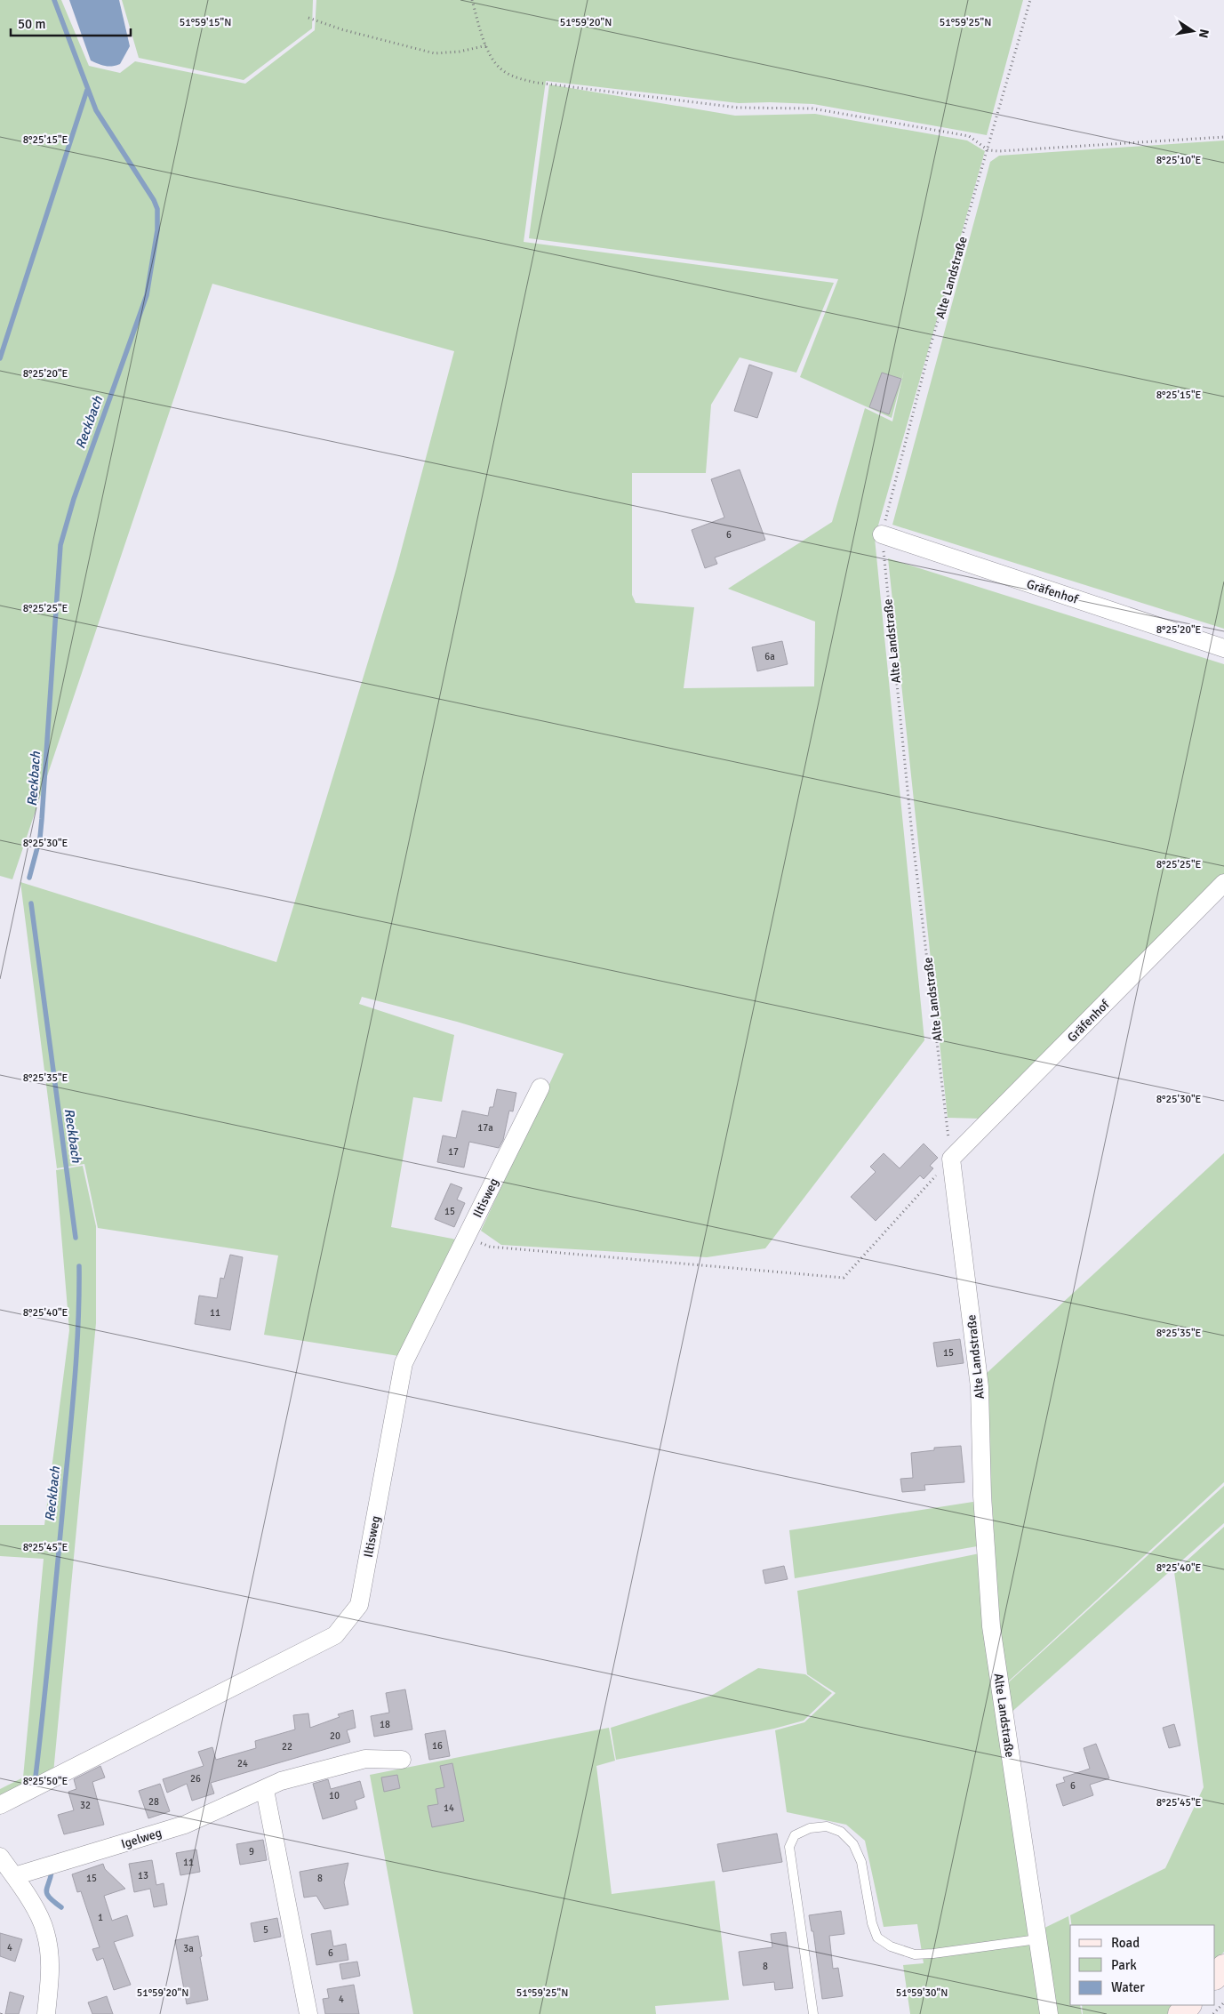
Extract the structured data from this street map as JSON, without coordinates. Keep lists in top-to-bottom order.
{
  "streets": {
    "street": [
      "Alte Landstraße",
      "Gräfenhof",
      "Iltisweg",
      "Igelweg"
    ]
  },
  "crossings": [
    ["Alte Landstraße", "Gräfenhof"]
  ],
  "water": ["Reckbach"],
  "house_numbers": [
    "6",
    "6a",
    "17a",
    "17",
    "15",
    "11",
    "15",
    "18",
    "20",
    "16",
    "22",
    "24",
    "26",
    "6",
    "10",
    "28",
    "32",
    "14",
    "9",
    "11",
    "13",
    "15",
    "8",
    "1",
    "5",
    "4",
    "3a",
    "6",
    "8",
    "4"
  ],
  "legend": ["Road", "Park", "Water"],
  "scale_bar": "50 m",
  "north": "right",
  "coordinates": [
    "51°59'15\"N",
    "51°59'20\"N",
    "51°59'25\"N",
    "8°25'15\"E",
    "8°25'10\"E",
    "8°25'20\"E",
    "8°25'25\"E",
    "8°25'30\"E",
    "8°25'35\"E",
    "8°25'40\"E",
    "8°25'45\"E",
    "8°25'50\"E",
    "51°59'30\"N"
  ]
}
